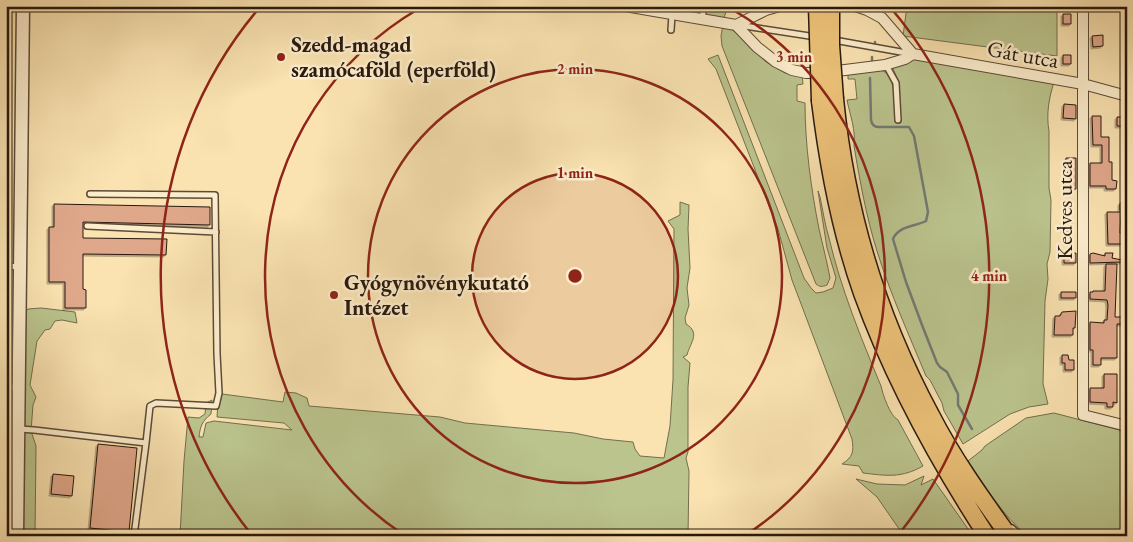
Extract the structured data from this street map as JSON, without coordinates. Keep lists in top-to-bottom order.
{
  "streets": {
    "street": ["Gát utca", "Kedves utca"]
  },
  "crossings": [
    ["Gát utca", "Kedves utca"]
  ],
  "places": ["Szedd-magad szamócaföld (eperföld)", "Gyógynövénykutató Intézet"],
  "rings": [
    "3 min",
    "2 min",
    "1 min",
    "4 min"
  ]
}
